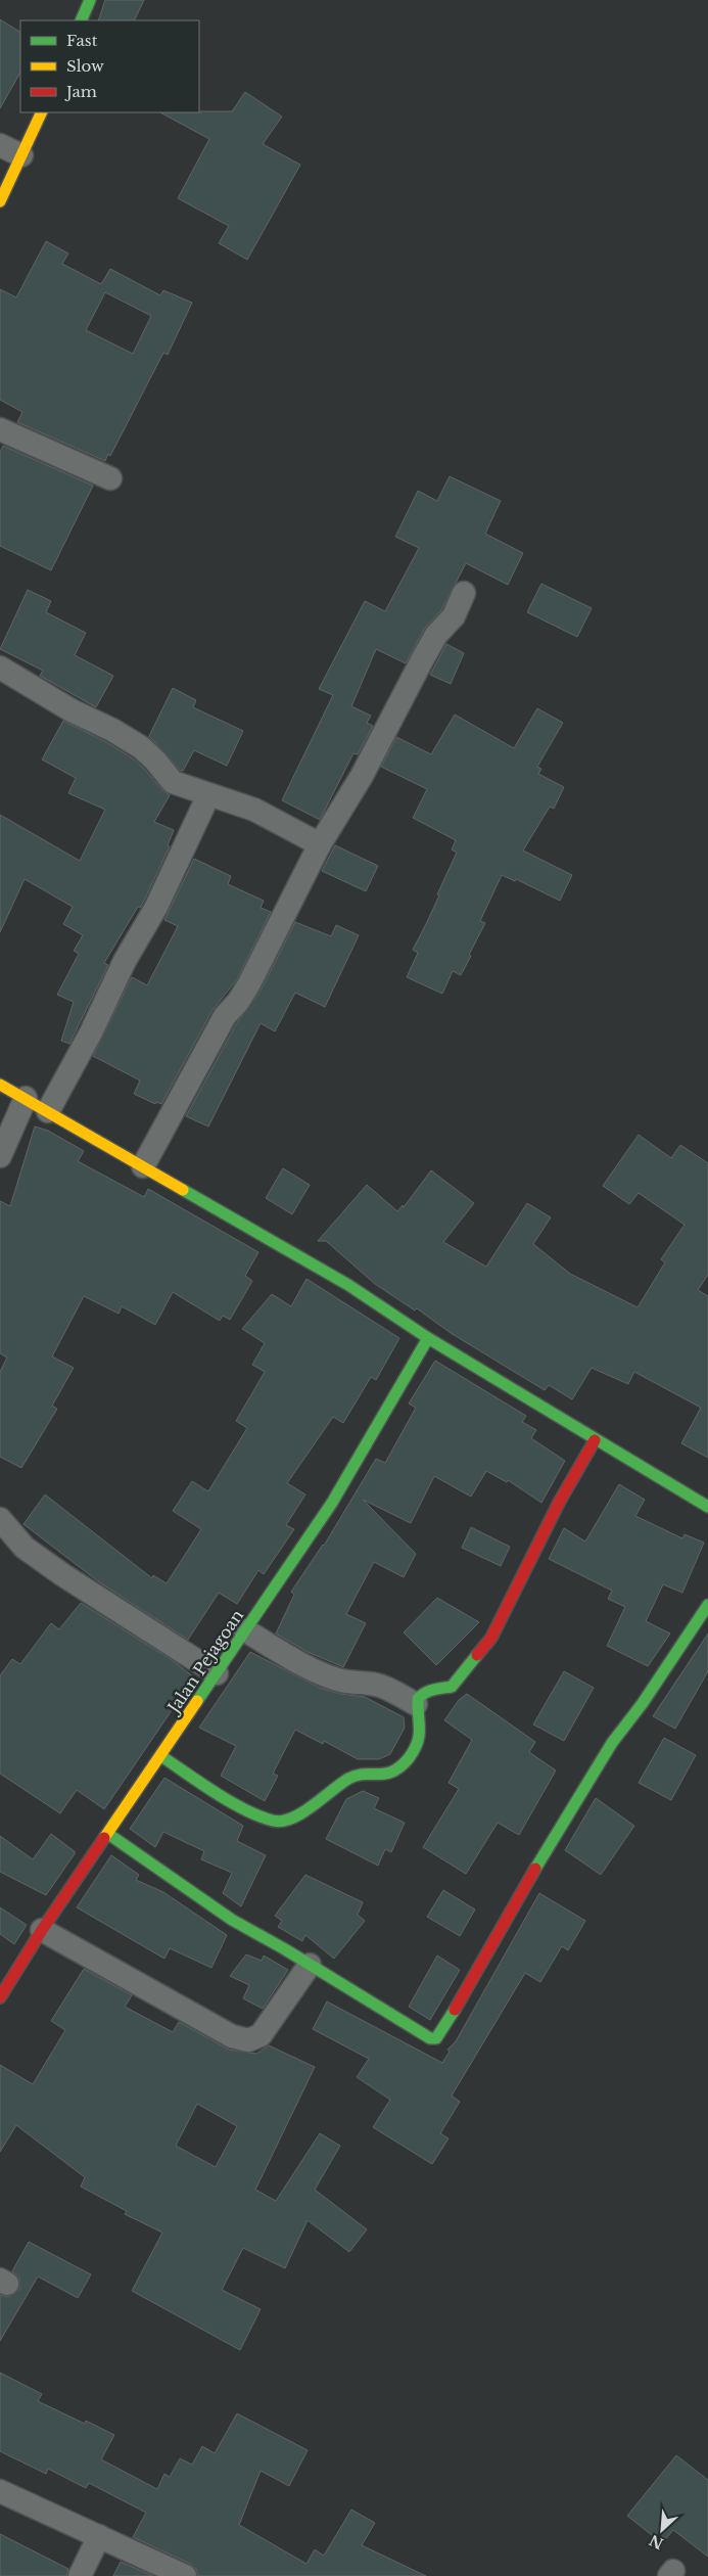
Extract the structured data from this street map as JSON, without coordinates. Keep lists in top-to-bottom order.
{
  "streets": {
    "street": ["Jalan Pejagoan"]
  },
  "legend": ["Fast", "Slow", "Jam"],
  "north": "bottom left"
}
